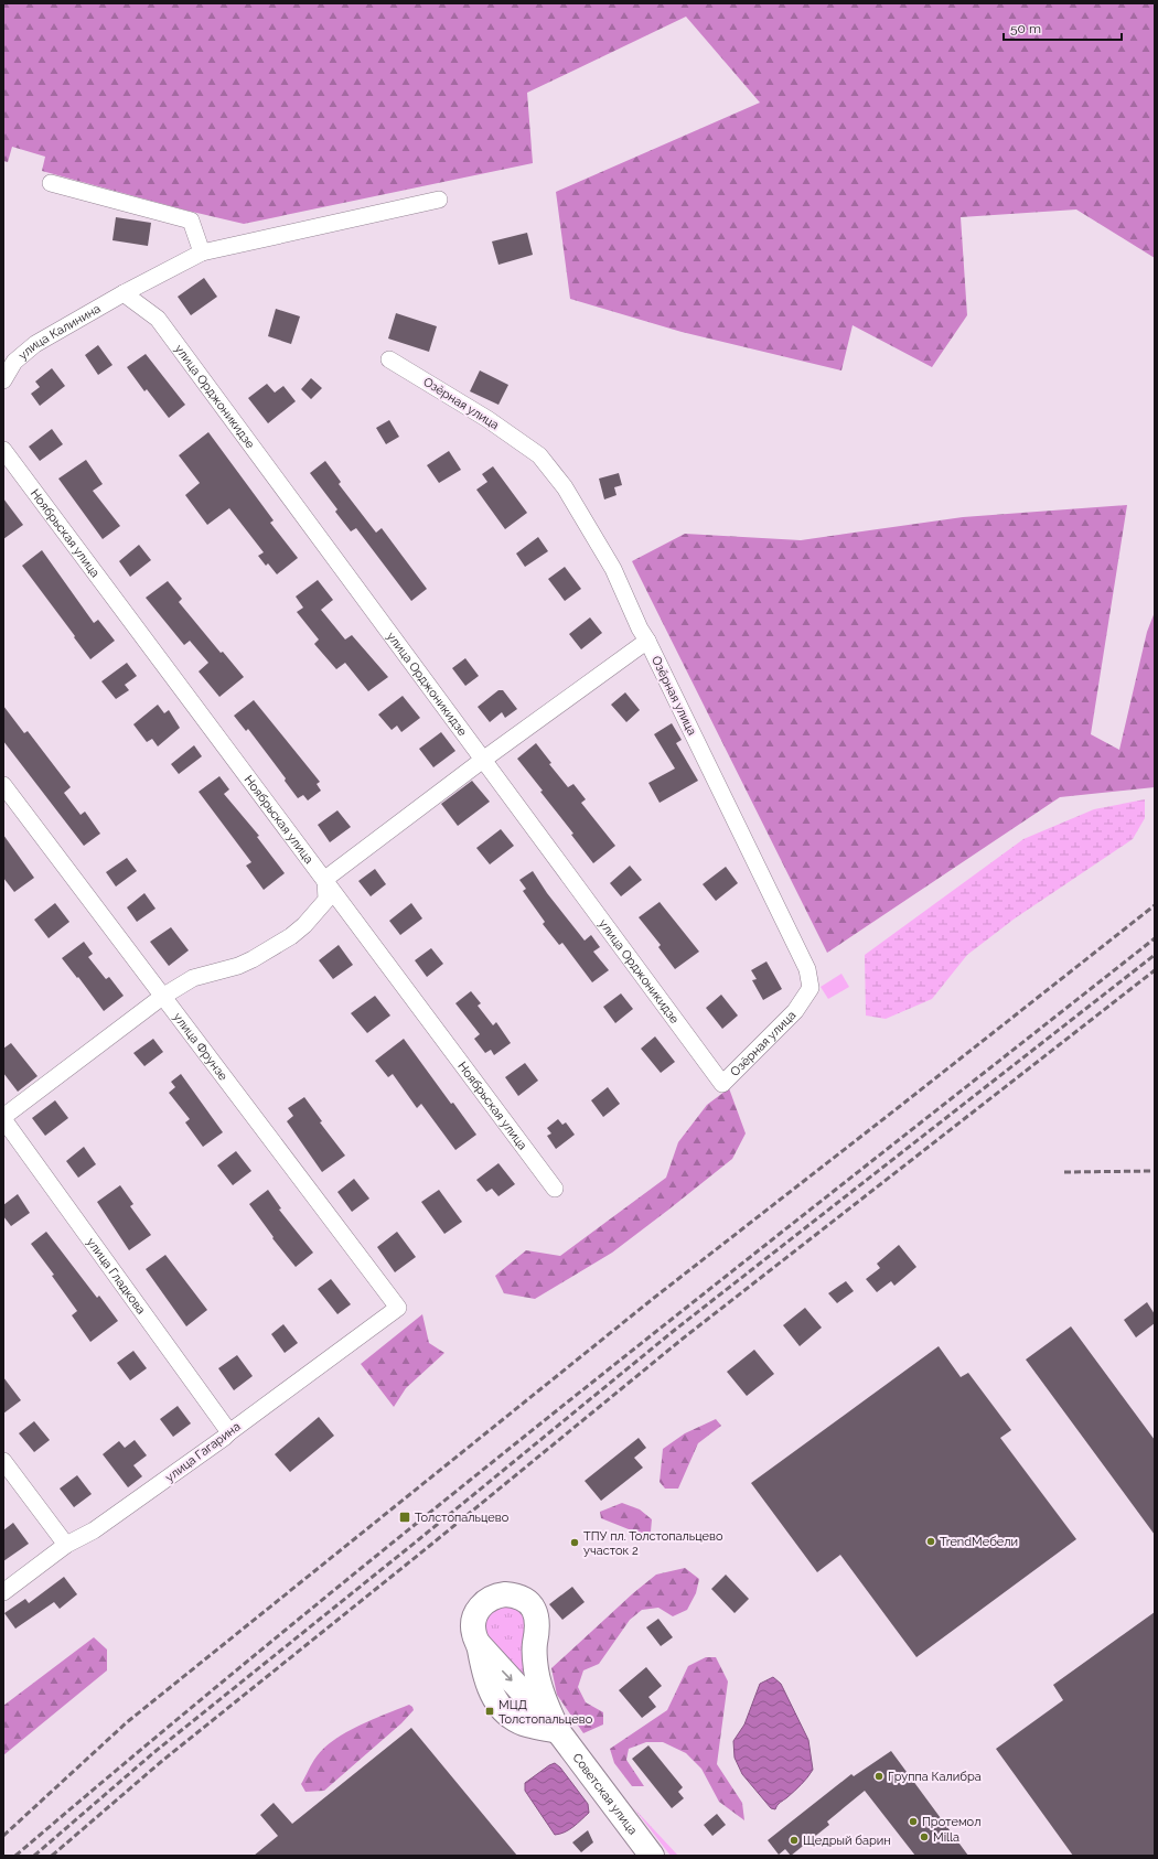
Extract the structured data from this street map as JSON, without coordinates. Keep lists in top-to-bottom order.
{
  "streets": {
    "street": [
      "улица Калинина",
      "улица Орджоникидзе",
      "Озёрная улица",
      "Ноябрьская улица",
      "улица Фрунзе",
      "улица Гладкова",
      "улица Гагарина",
      "Советская улица"
    ]
  },
  "crossings": [
    ["улица Калинина", "улица Орджоникидзе"],
    ["улица Орджоникидзе", "Озёрная улица"],
    ["улица Фрунзе", "улица Гагарина"],
    ["улица Гладкова", "улица Гагарина"]
  ],
  "places": {
    "transit": ["Толстопальцево", "МЦД Толстопальцево"],
    "other": [
      "TrendМебели",
      "ТПУ пл. Толстопальцево участок 2",
      "Группа Калибра",
      "Протемол",
      "Milla",
      "Щедрый барин"
    ]
  },
  "scale_bar": "50 m"
}
